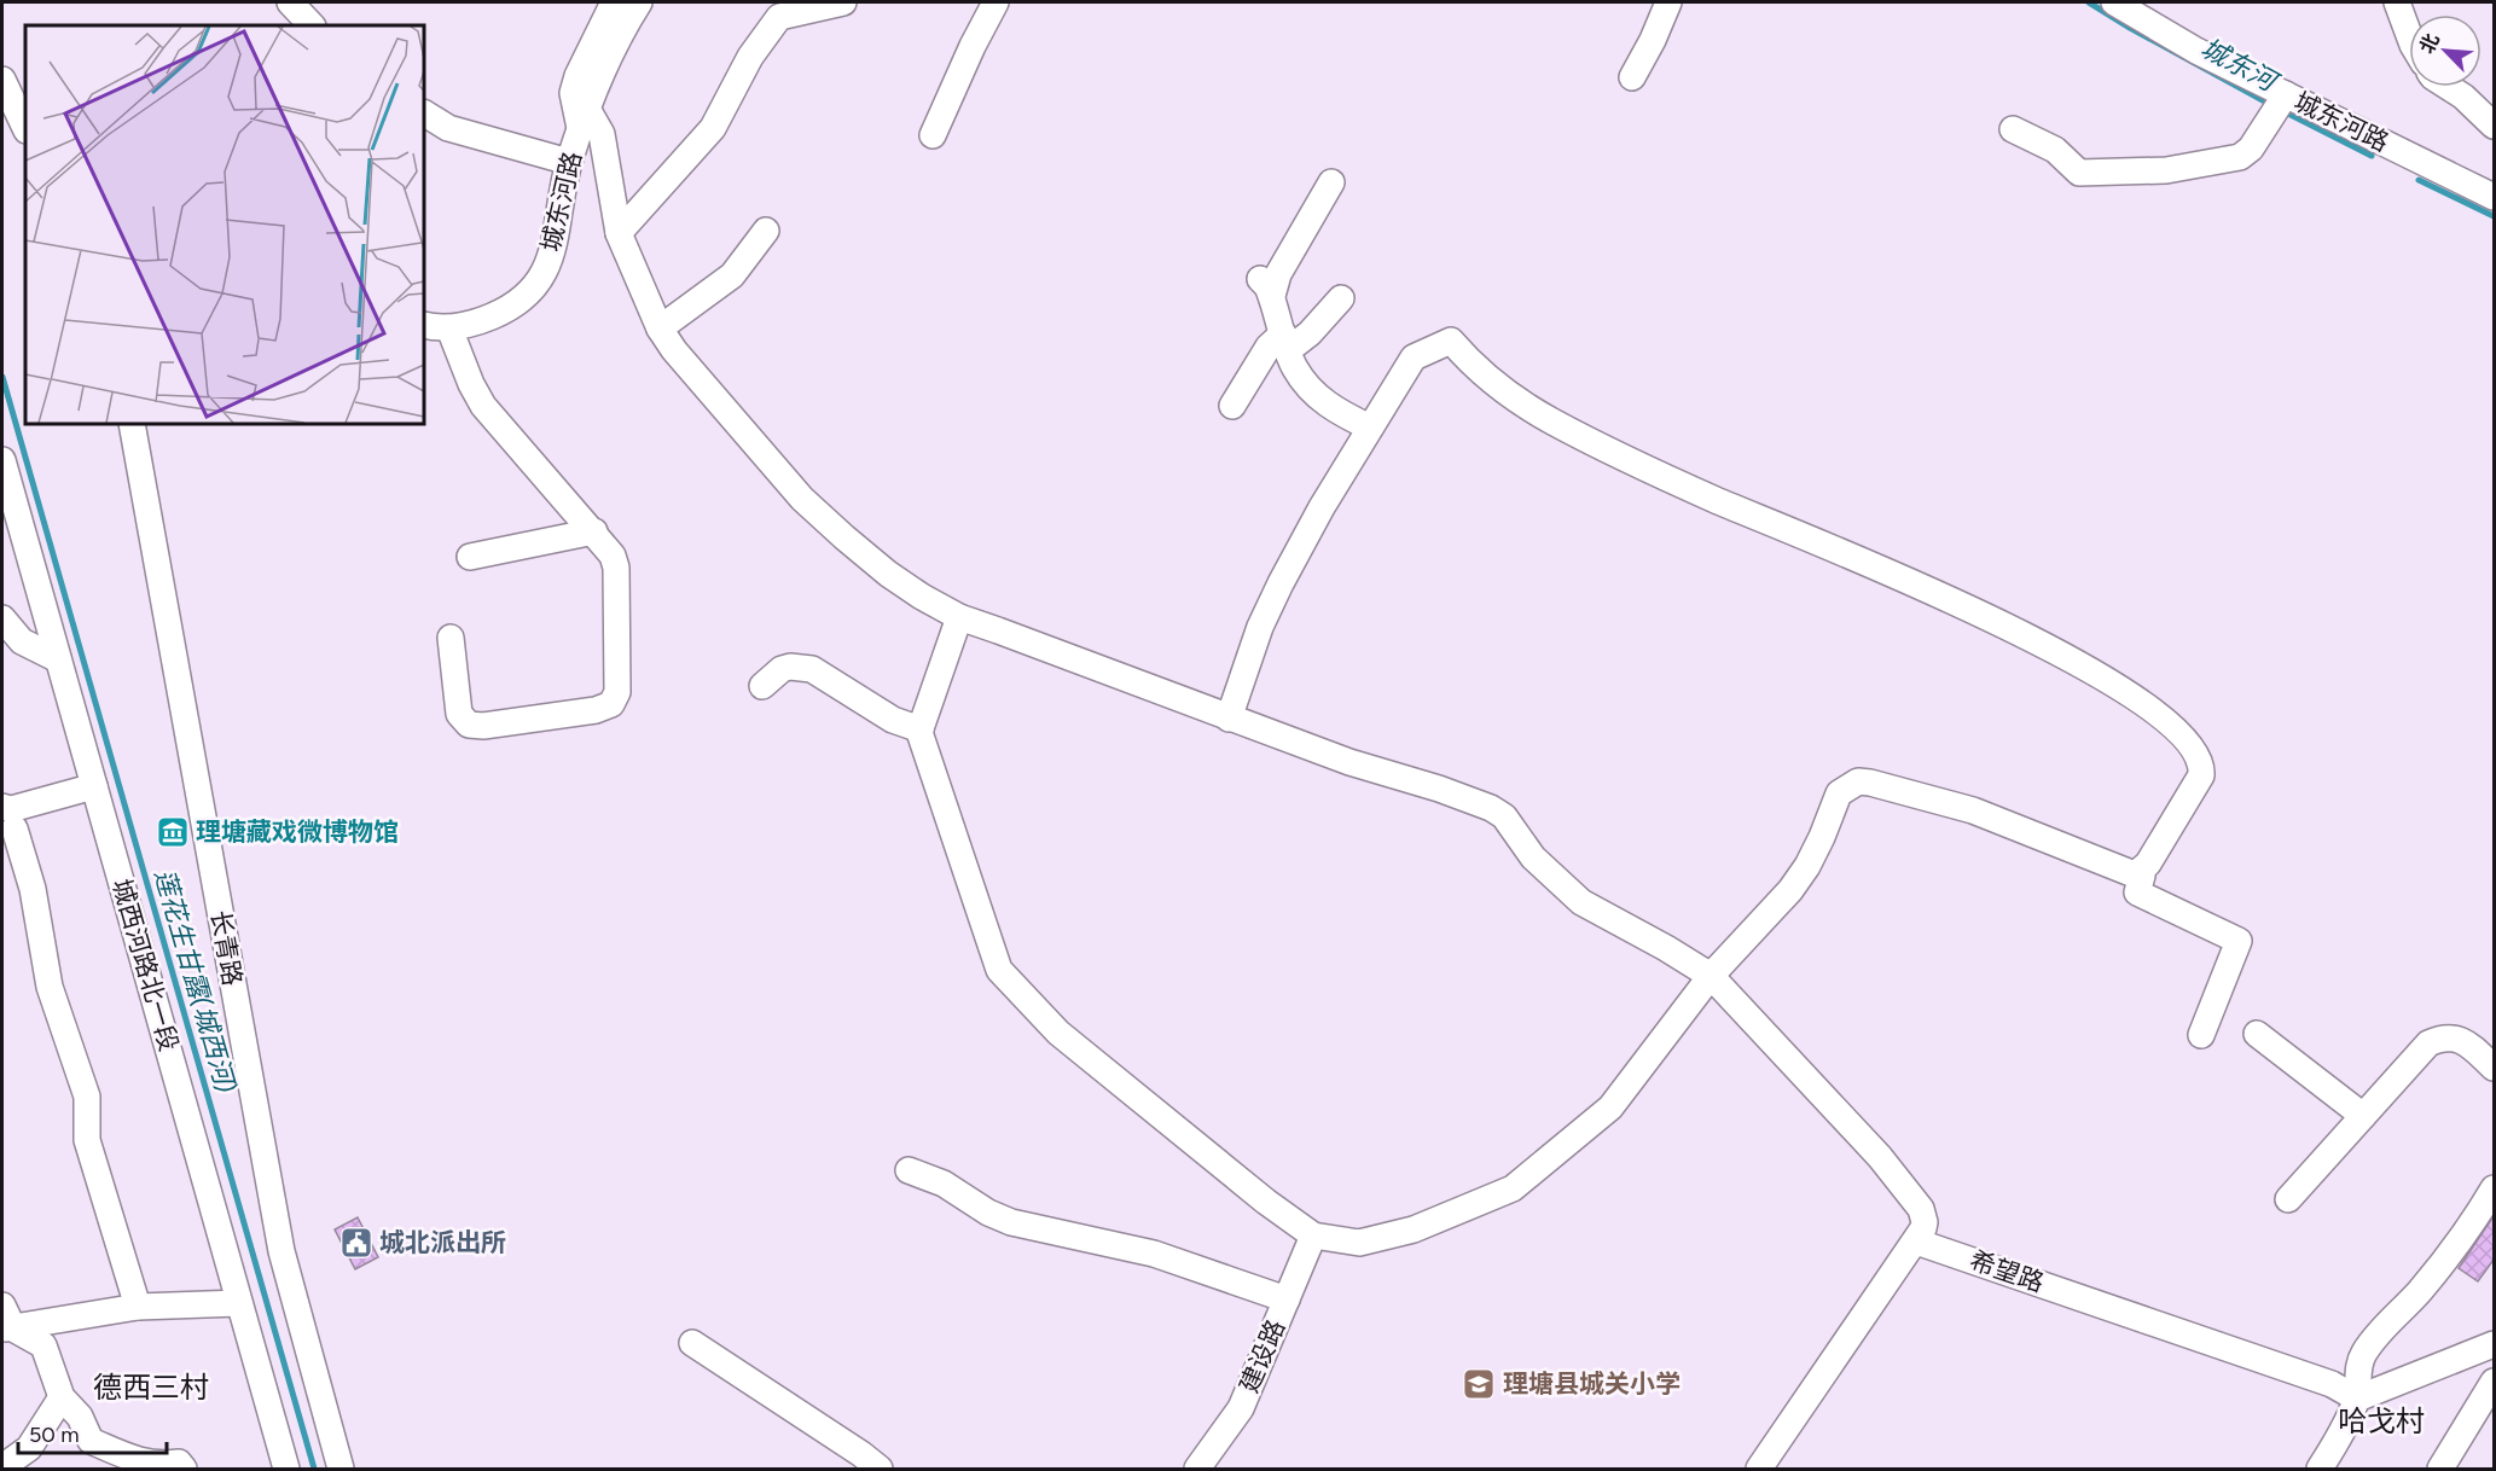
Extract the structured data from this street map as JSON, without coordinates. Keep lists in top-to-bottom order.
{
  "streets": {
    "street": [
      "城东河路",
      "长青路",
      "城西河路北一段",
      "希望路",
      "建设路"
    ]
  },
  "districts": ["德西三村", "哈戈村"],
  "water": ["城东河", "莲花生甘露(城西河)"],
  "places": {
    "museum": ["理塘藏戏微博物馆"],
    "public building": ["城北派出所"],
    "school or university": ["理塘县城关小学"]
  },
  "scale_bar": "50 m",
  "north": "top left"
}
